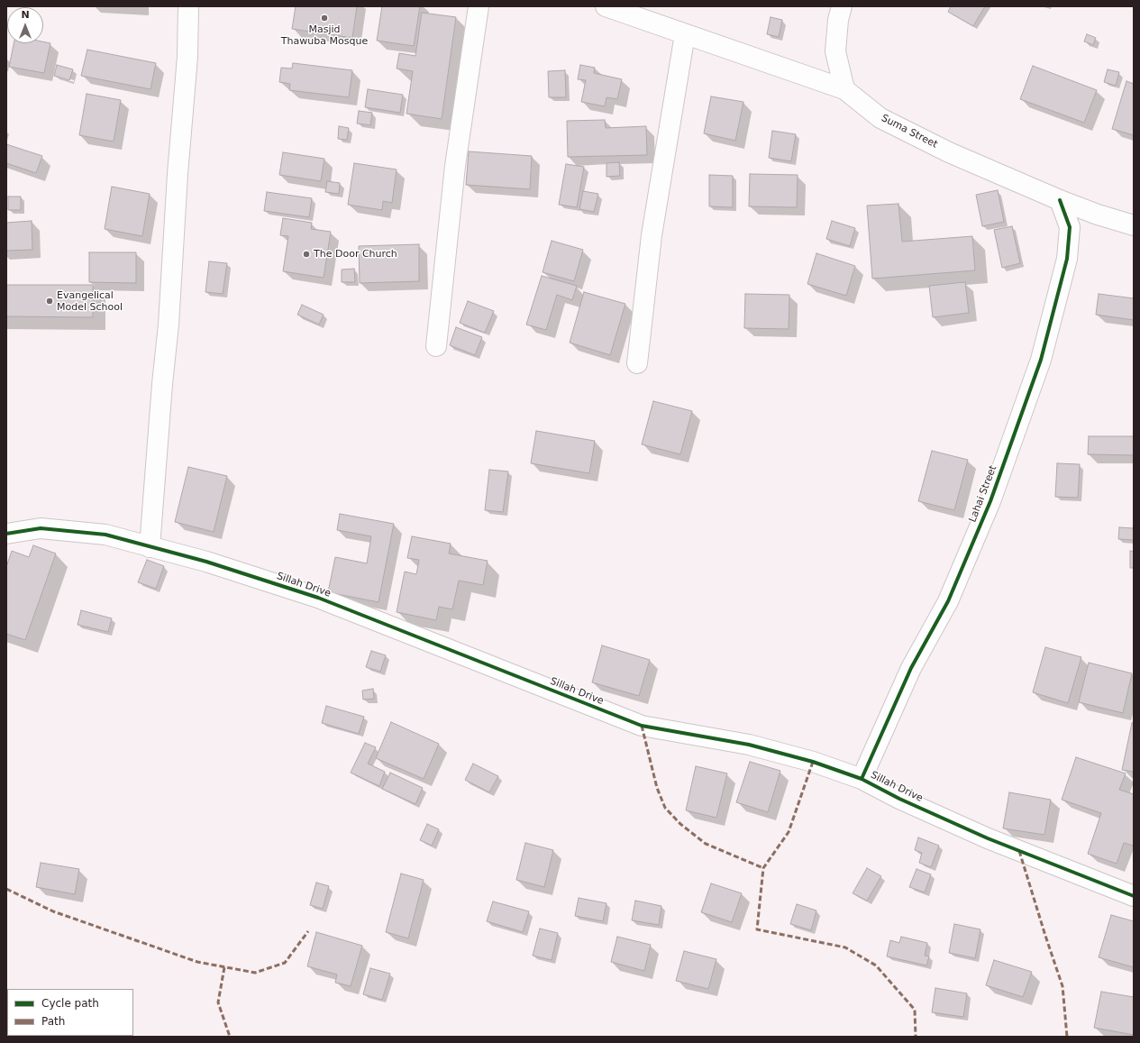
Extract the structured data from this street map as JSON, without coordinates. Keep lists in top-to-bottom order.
{
  "streets": {
    "street": ["Suma Street", "Lahai Street", "Sillah Drive"]
  },
  "crossings": [
    ["Suma Street", "Lahai Street"],
    ["Lahai Street", "Sillah Drive"]
  ],
  "places": ["Masjid Thawuba Mosque", "The Door Church", "Evangelical Model School"],
  "legend": ["Cycle path", "Path"],
  "north": "top"
}
